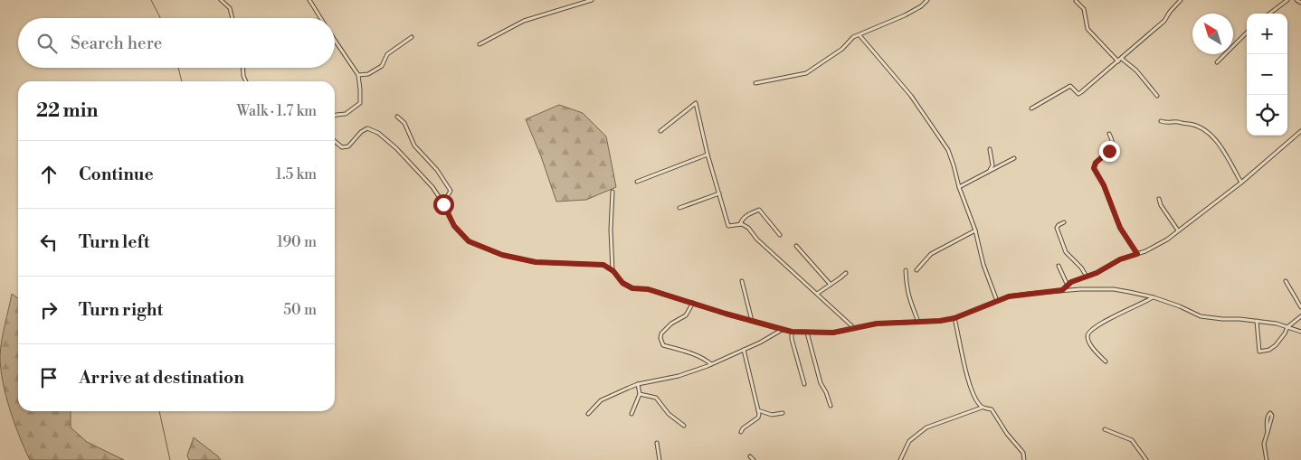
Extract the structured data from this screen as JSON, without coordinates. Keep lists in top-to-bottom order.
{
  "north": "top left",
  "page": {
    "map_buttons": ["+", "−"],
    "search": "Search here",
    "heading": ["22 min", "Walk · 1.7 km"],
    "list": [
      ["Continue", "1.5 km"],
      ["Turn left", "190 m"],
      ["Turn right", "50 m"],
      "Arrive at destination"
    ]
  }
}
